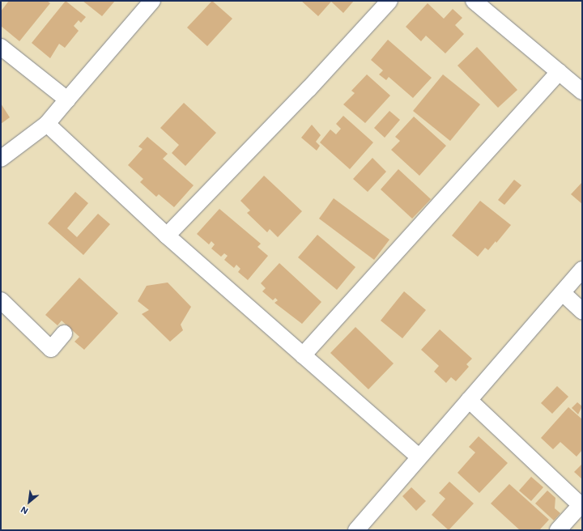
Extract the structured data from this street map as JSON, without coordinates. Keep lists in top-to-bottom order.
{
  "north": "bottom left"
}
